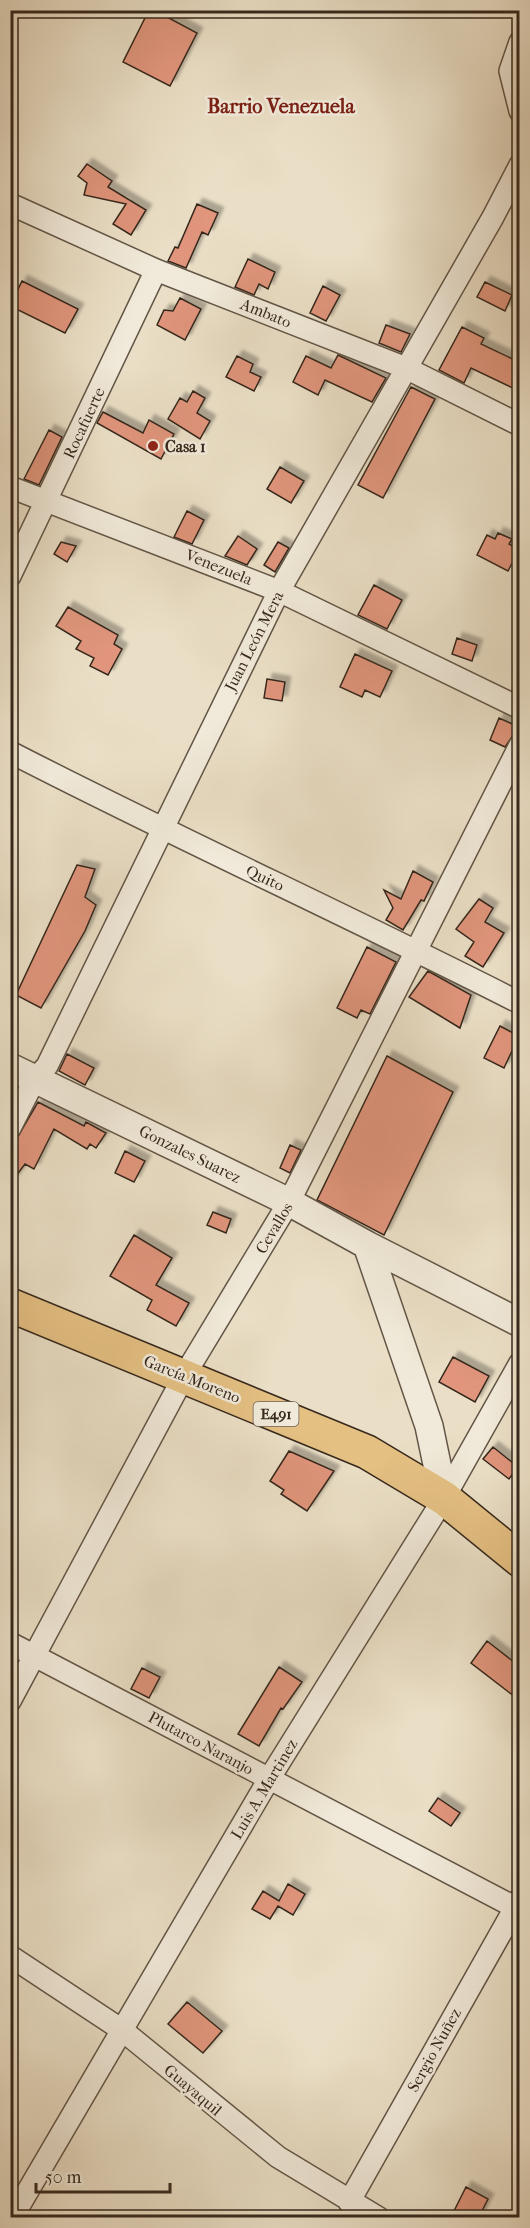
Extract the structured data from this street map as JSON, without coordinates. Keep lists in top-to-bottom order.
{
  "streets": {
    "highway": ["García Moreno", "E491"],
    "street": [
      "Ambato",
      "Rocafuerte",
      "Venezuela",
      "Juan León Mera",
      "Quito",
      "Gonzales Suarez",
      "Cevallos",
      "Plutarco Naranjo",
      "Luis A. Martinez",
      "Sergio Nuñez",
      "Guayaquil"
    ]
  },
  "crossings": [
    ["Ambato", "Rocafuerte"],
    ["Ambato", "Juan León Mera"],
    ["Rocafuerte", "Venezuela"],
    ["Venezuela", "Juan León Mera"],
    ["Juan León Mera", "Quito"],
    ["Juan León Mera", "Gonzales Suarez"],
    ["Quito", "Cevallos"],
    ["Gonzales Suarez", "Cevallos"],
    ["Cevallos", "García Moreno"],
    ["Cevallos", "Plutarco Naranjo"],
    ["García Moreno", "Luis A. Martinez"],
    ["Plutarco Naranjo", "Luis A. Martinez"],
    ["Plutarco Naranjo", "Sergio Nuñez"],
    ["Luis A. Martinez", "Guayaquil"],
    ["Sergio Nuñez", "Guayaquil"]
  ],
  "districts": ["Barrio Venezuela"],
  "places": ["Casa 1"],
  "scale_bar": "50 m"
}
